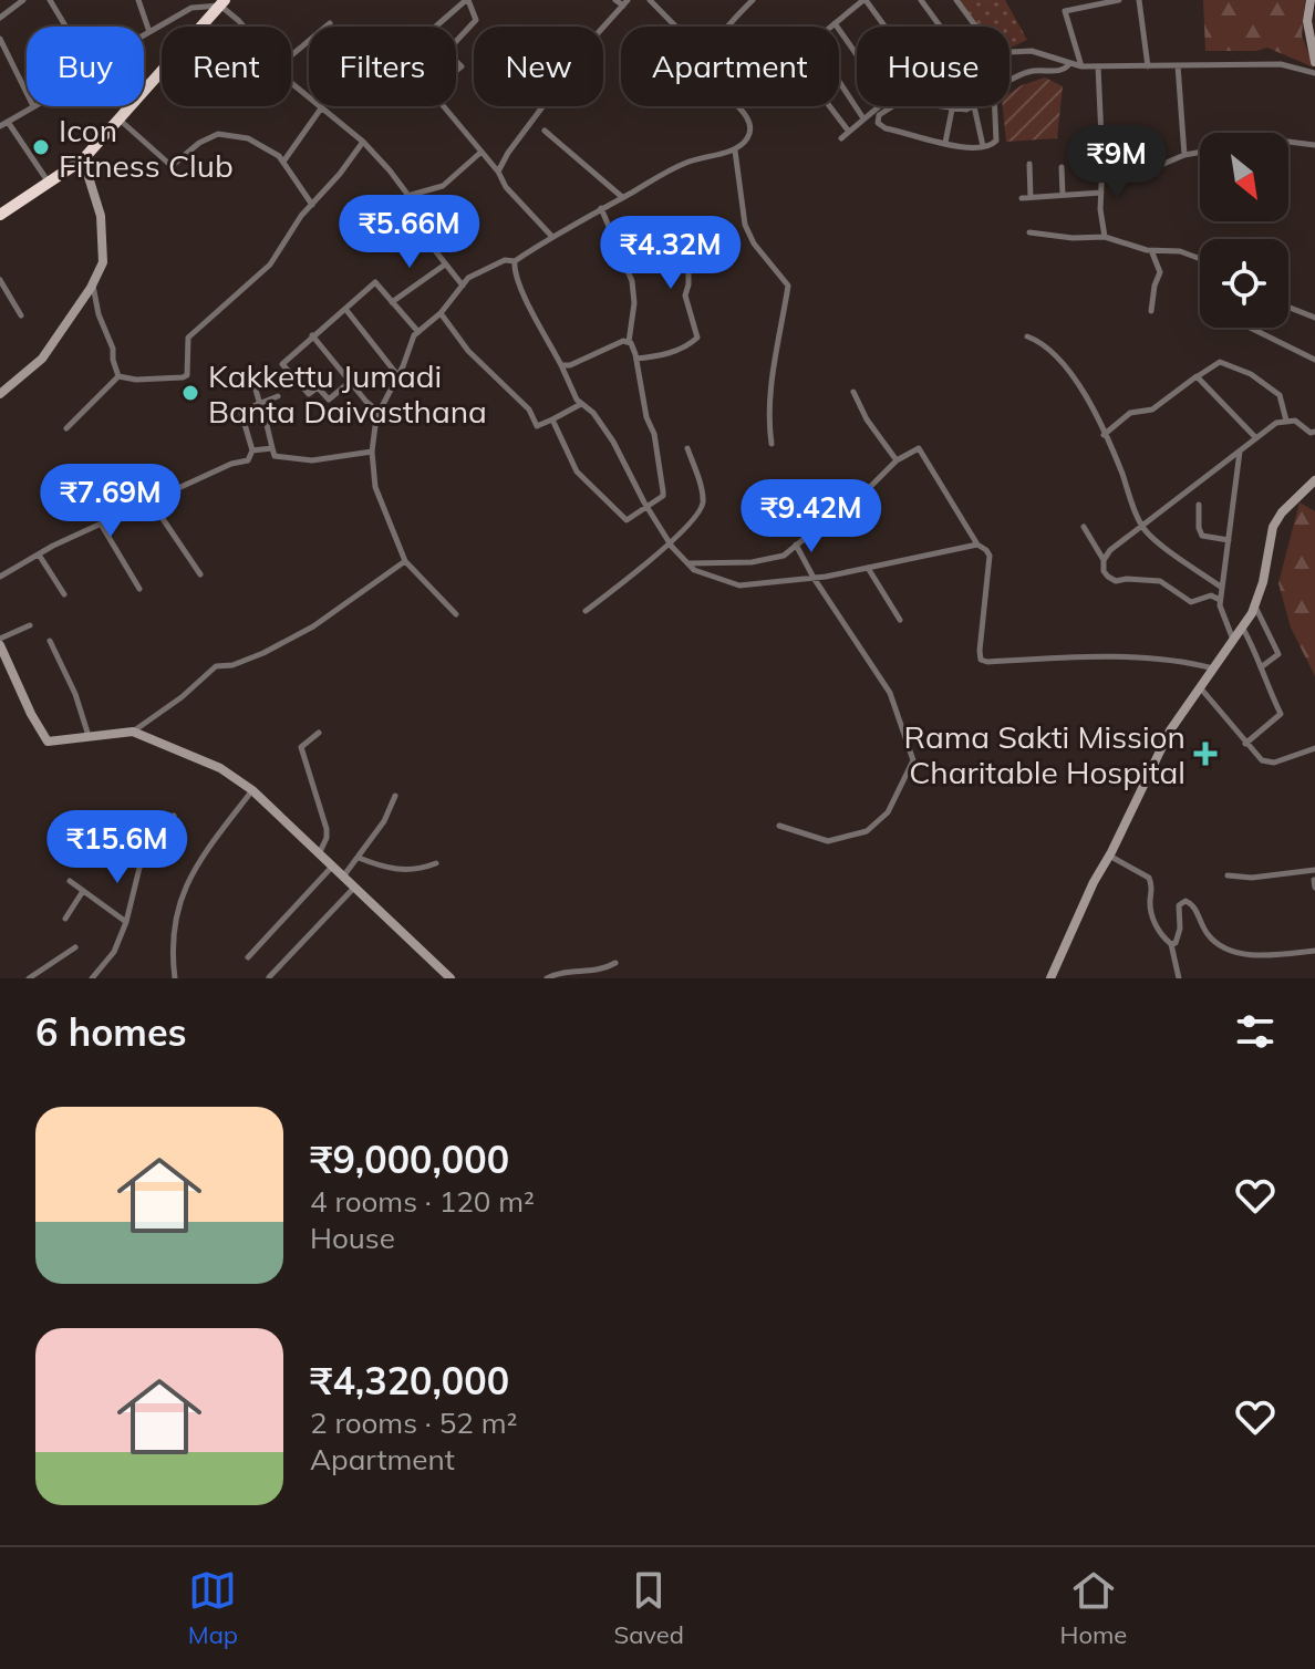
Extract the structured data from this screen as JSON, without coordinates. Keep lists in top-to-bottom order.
{
  "places": {
    "other": ["Icon Fitness Club", "Kakkettu Jumadi Banta Daivasthana"],
    "health": ["Rama Sakti Mission Charitable Hospital"]
  },
  "north": "bottom right",
  "page": {
    "chip": [
      "Buy",
      "Rent",
      "Filters",
      "New",
      "Apartment",
      "House"
    ],
    "price": [
      "₹9M",
      "₹5.66M",
      "₹4.32M",
      "₹7.69M",
      "₹9.42M",
      "₹15.6M"
    ],
    "heading": "6 homes",
    "list": [
      {
        "name": "₹9,000,000",
        "note": "4 rooms · 120 m² · House"
      },
      {
        "name": "₹4,320,000",
        "note": "2 rooms · 52 m² · Apartment"
      }
    ],
    "tabs": ["Map", "Saved", "Home"]
  }
}
